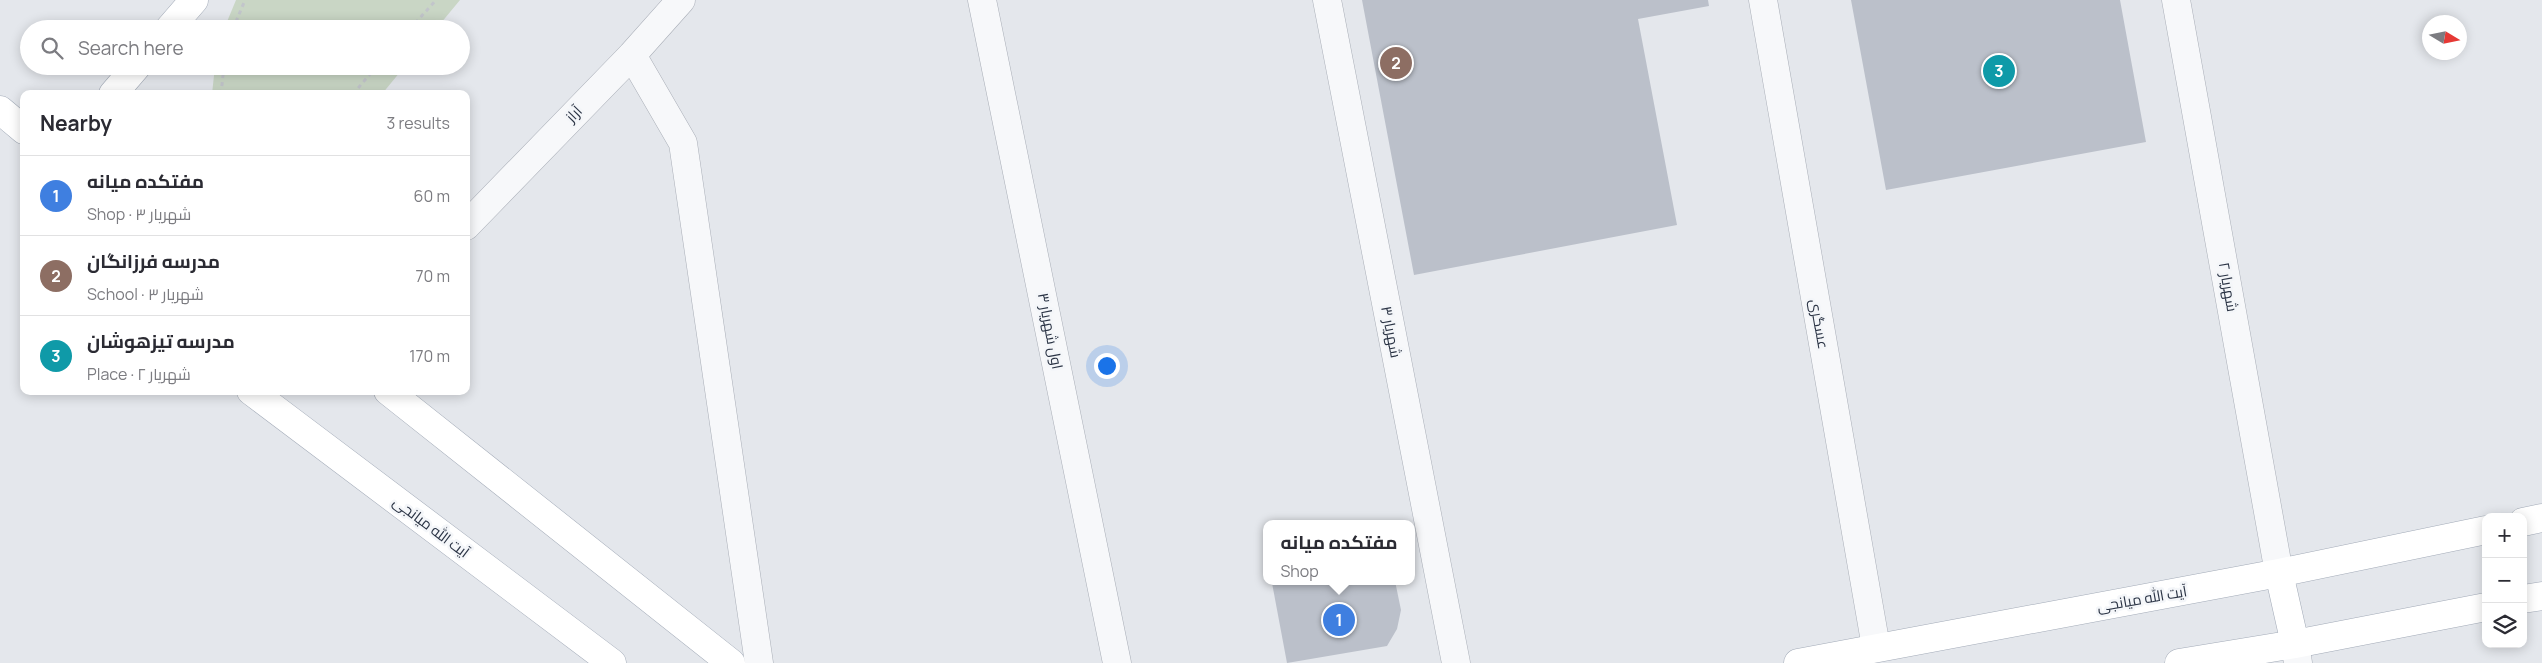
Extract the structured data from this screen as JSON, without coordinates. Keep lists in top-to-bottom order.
{
  "streets": {
    "main road": ["آیت الله میانجی"],
    "street": [
      "آراز",
      "شهریار ۲",
      "عسگری",
      "اول شهریار ۳",
      "شهریار ۳"
    ]
  },
  "crossings": [
    ["شهریار ۲", "آیت الله میانجی"],
    ["عسگری", "آیت الله میانجی"]
  ],
  "north": "right",
  "page": {
    "search": "Search here",
    "pins": ["2", "3", "1"],
    "heading": ["Nearby", "3 results"],
    "list": [
      {
        "mark": "1",
        "name": "مفتکده میانه",
        "note": "Shop · شهریار ۳",
        "value": "60 m"
      },
      {
        "mark": "2",
        "name": "مدرسه فرزانگان",
        "note": "School · شهریار ۳",
        "value": "70 m"
      },
      {
        "mark": "3",
        "name": "مدرسه تیزهوشان",
        "note": "Place · شهریار ۲",
        "value": "170 m"
      }
    ],
    "map_buttons": ["+", "−"],
    "popup": ["مفتکده میانه", "Shop"]
  }
}
